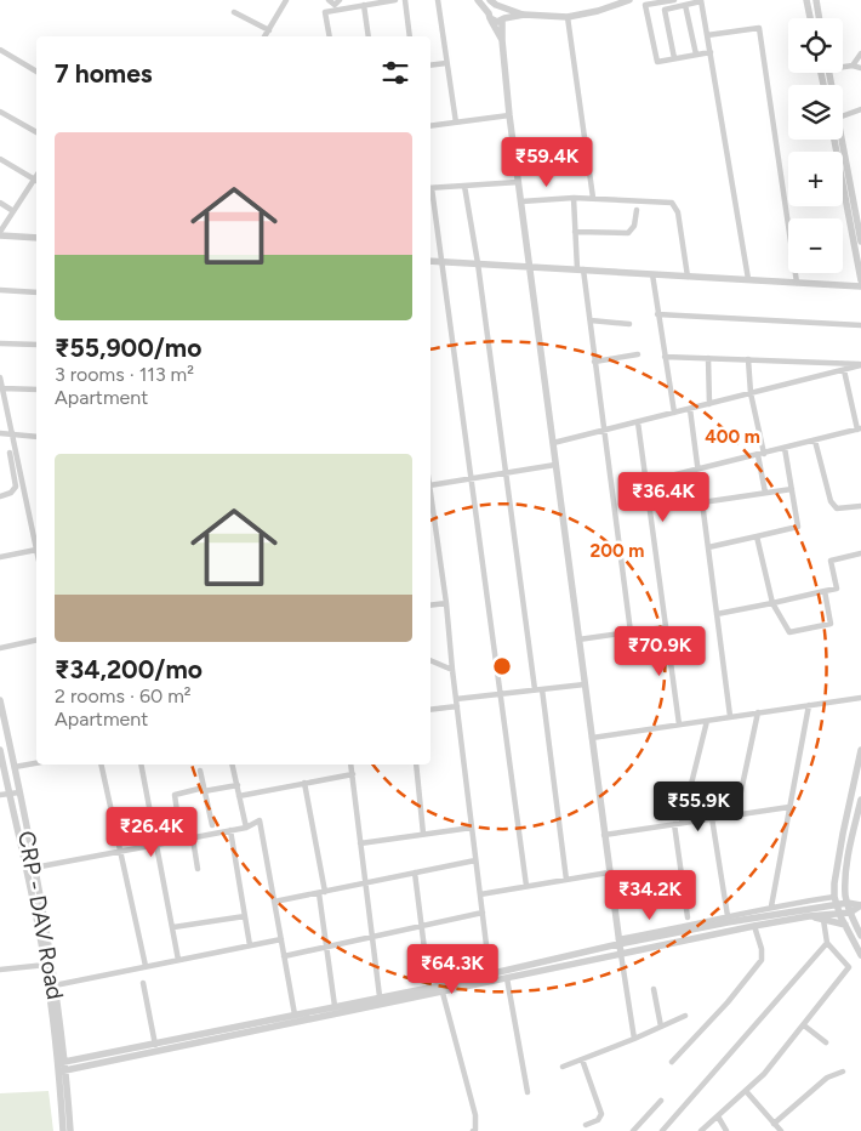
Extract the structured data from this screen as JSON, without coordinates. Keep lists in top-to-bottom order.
{
  "streets": {
    "street": ["CRP - DAV Road"]
  },
  "page": {
    "map_buttons": ["+", "−"],
    "heading": "7 homes",
    "list": [
      {
        "name": "₹55,900/mo",
        "note": "3 rooms · 113 m² · Apartment"
      },
      {
        "name": "₹34,200/mo",
        "note": "2 rooms · 60 m² · Apartment"
      }
    ],
    "price": [
      "₹59.4K",
      "₹36.4K",
      "₹70.9K",
      "₹55.9K",
      "₹26.4K",
      "₹34.2K",
      "₹64.3K"
    ]
  },
  "rings": ["400 m", "200 m"]
}
